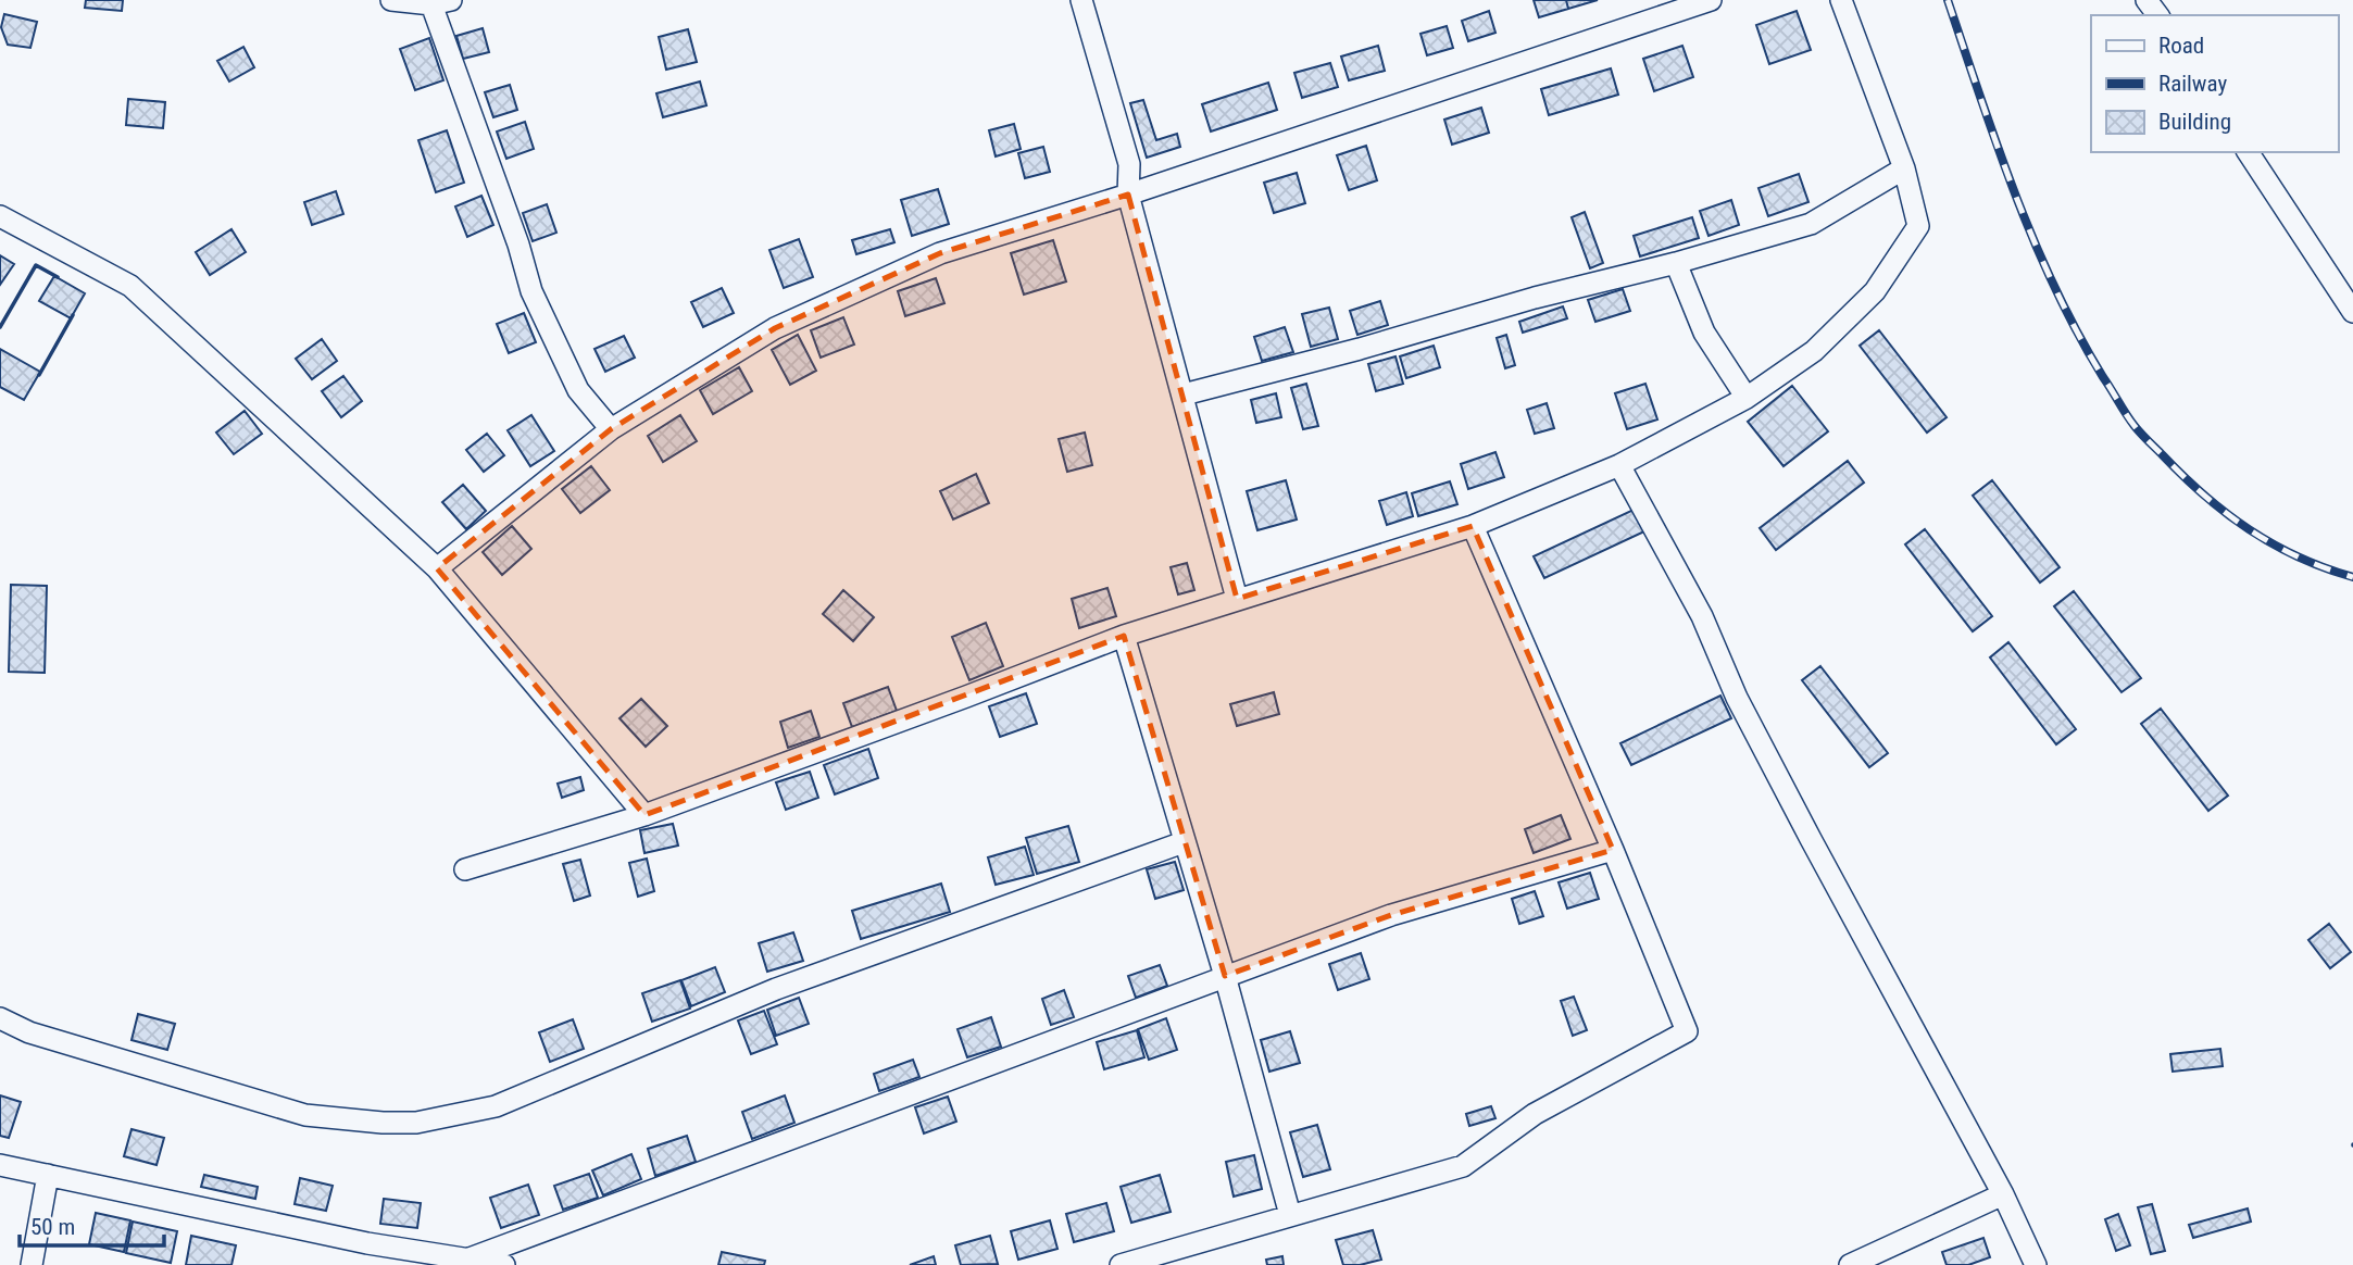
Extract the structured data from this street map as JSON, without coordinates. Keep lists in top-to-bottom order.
{
  "legend": ["Road", "Railway", "Building"],
  "scale_bar": "50 m"
}
